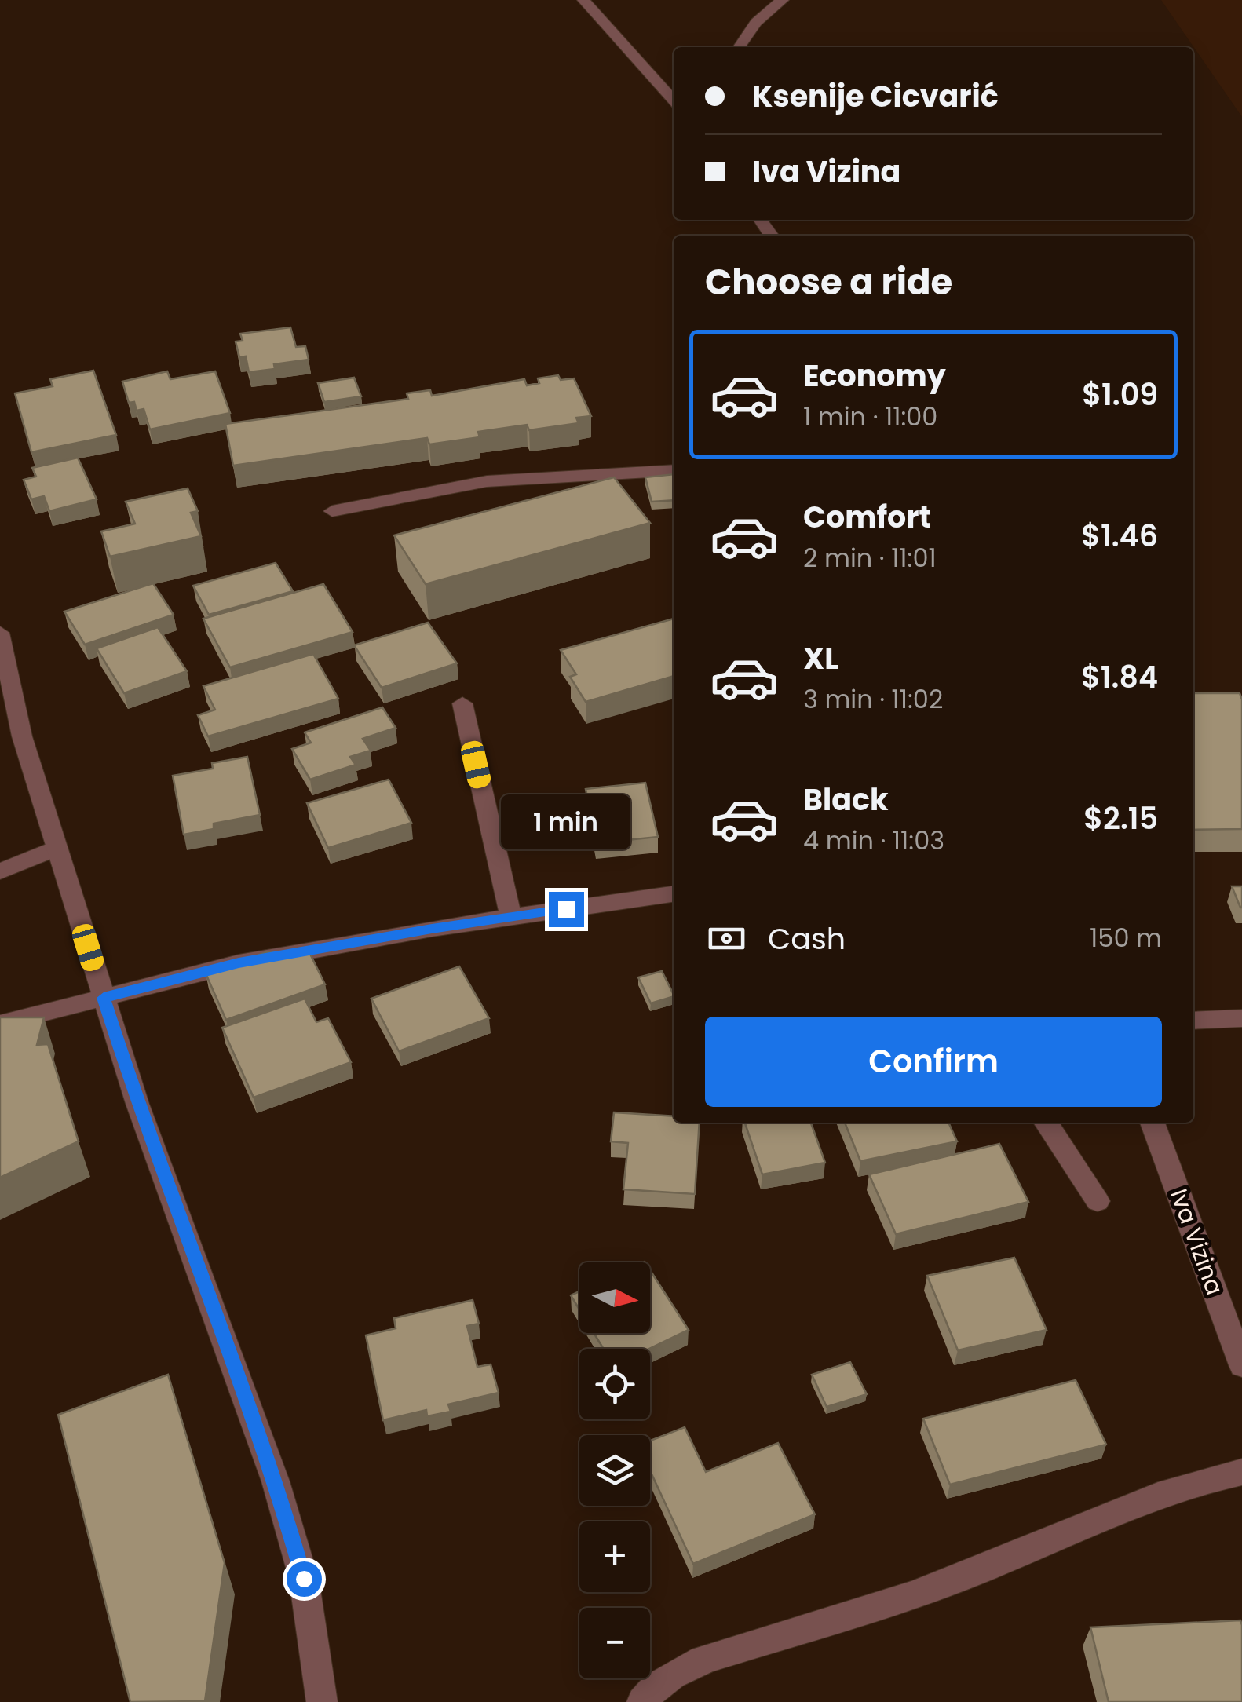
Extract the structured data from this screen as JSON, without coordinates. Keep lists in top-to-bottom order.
{
  "streets": {
    "street": ["Iva Vizina"]
  },
  "north": "right",
  "page": {
    "banner": ["Ksenije Cicvarić", "Iva Vizina"],
    "heading": "Choose a ride",
    "list": [
      {
        "name": "Economy",
        "note": "1 min · 11:00",
        "value": "$1.09"
      },
      {
        "name": "Comfort",
        "note": "2 min · 11:01",
        "value": "$1.46"
      },
      {
        "name": "XL",
        "note": "3 min · 11:02",
        "value": "$1.84"
      },
      {
        "name": "Black",
        "note": "4 min · 11:03",
        "value": "$2.15"
      }
    ],
    "bubble": "1 min",
    "pay": ["Cash", "150 m"],
    "buttons": "Confirm",
    "map_buttons": ["+", "−"]
  }
}
